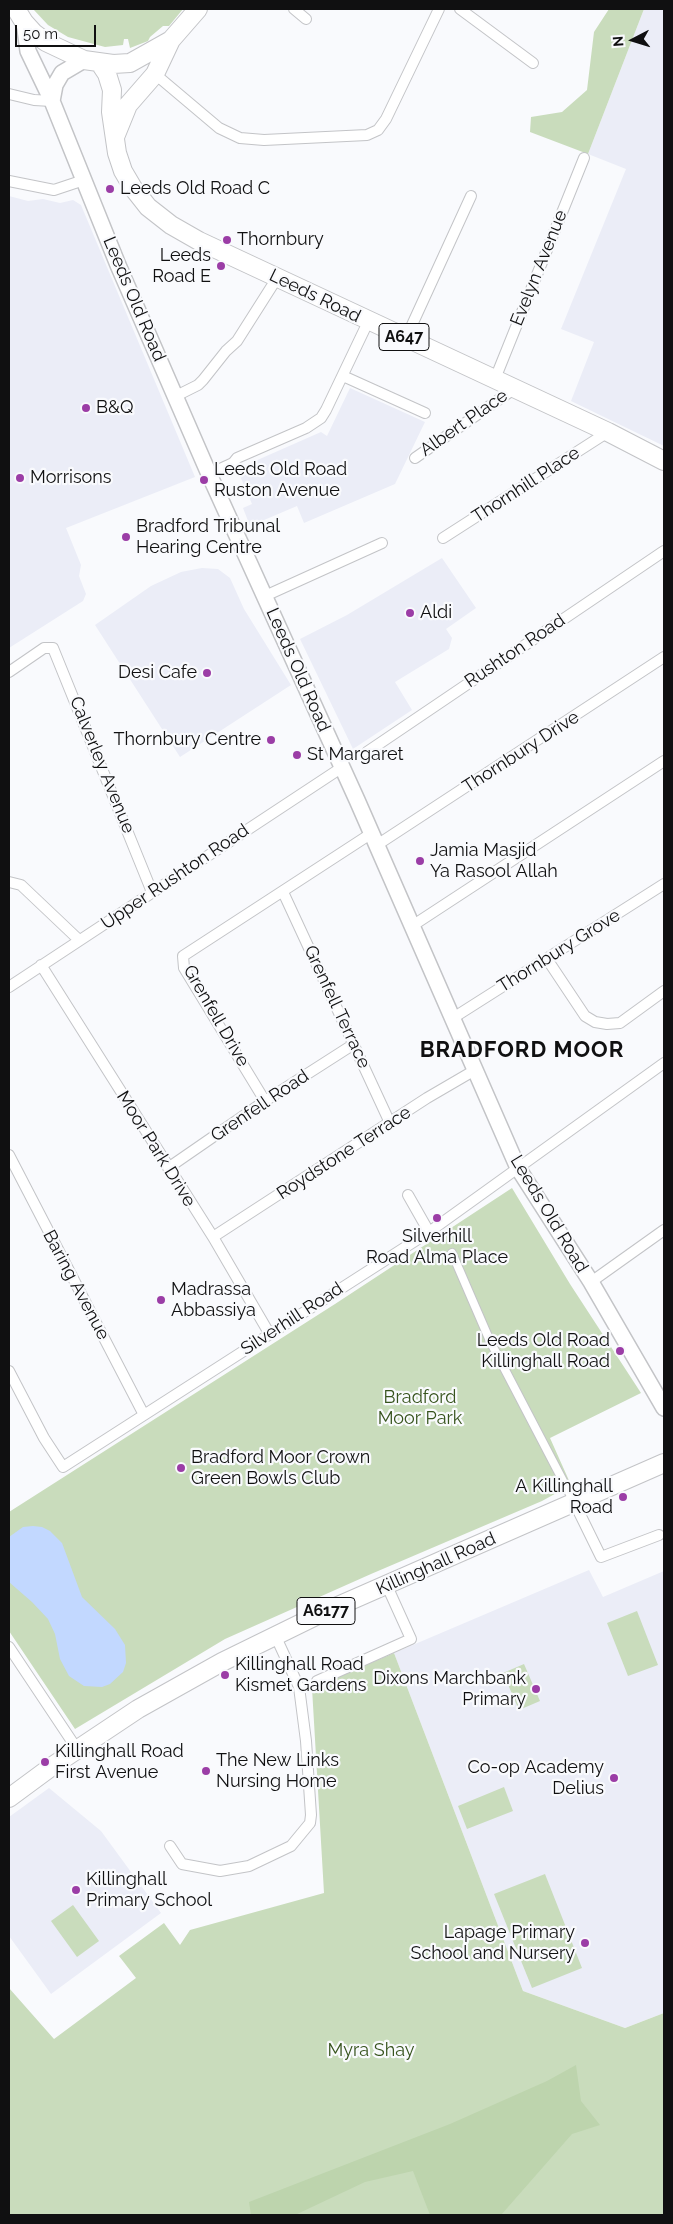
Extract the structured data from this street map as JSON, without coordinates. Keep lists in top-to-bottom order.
{
  "streets": {
    "highway": [
      "Leeds Road",
      "A647",
      "Killinghall Road",
      "A6177"
    ],
    "main road": ["Leeds Old Road"],
    "street": [
      "Evelyn Avenue",
      "Albert Place",
      "Thornhill Place",
      "Rushton Road",
      "Thornbury Drive",
      "Calverley Avenue",
      "Upper Rushton Road",
      "Thornbury Grove",
      "Grenfell Terrace",
      "Grenfell Drive",
      "Grenfell Road",
      "Moor Park Drive",
      "Roydstone Terrace",
      "Baring Avenue",
      "Silverhill Road"
    ]
  },
  "crossings": [
    ["Evelyn Avenue", "Leeds Road"],
    ["Leeds Road", "Albert Place"],
    ["Leeds Road", "Thornhill Place"],
    ["Leeds Old Road", "Thornbury Drive"],
    ["Leeds Old Road", "Upper Rushton Road"],
    ["Leeds Old Road", "Thornbury Grove"],
    ["Leeds Old Road", "Roydstone Terrace"],
    ["Leeds Old Road", "Silverhill Road"],
    ["Thornbury Drive", "Grenfell Terrace"],
    ["Thornbury Drive", "Grenfell Drive"],
    ["Calverley Avenue", "Upper Rushton Road"],
    ["Upper Rushton Road", "Moor Park Drive"],
    ["Grenfell Terrace", "Grenfell Drive"],
    ["Grenfell Terrace", "Grenfell Road"],
    ["Grenfell Terrace", "Roydstone Terrace"],
    ["Grenfell Drive", "Grenfell Road"],
    ["Grenfell Road", "Moor Park Drive"],
    ["Moor Park Drive", "Roydstone Terrace"],
    ["Moor Park Drive", "Silverhill Road"],
    ["Baring Avenue", "Silverhill Road"]
  ],
  "districts": ["BRADFORD MOOR"],
  "parks": ["Bradford Moor Park", "Myra Shay"],
  "places": [
    "Leeds Old Road C",
    "Thornbury",
    "Leeds Road E",
    "B&Q",
    "Morrisons",
    "Leeds Old Road Ruston Avenue",
    "Bradford Tribunal Hearing Centre",
    "Aldi",
    "Desi Cafe",
    "Thornbury Centre",
    "St Margaret",
    "Jamia Masjid Ya Rasool Allah",
    "Silverhill Road Alma Place",
    "Madrassa Abbassiya",
    "Leeds Old Road Killinghall Road",
    "Bradford Moor Crown Green Bowls Club",
    "A Killinghall Road",
    "Killinghall Road Kismet Gardens",
    "Dixons Marchbank Primary",
    "Killinghall Road First Avenue",
    "The New Links Nursing Home",
    "Co-op Academy Delius",
    "Killinghall Primary School",
    "Lapage Primary School and Nursery"
  ],
  "scale_bar": "50 m",
  "north": "left"
}
